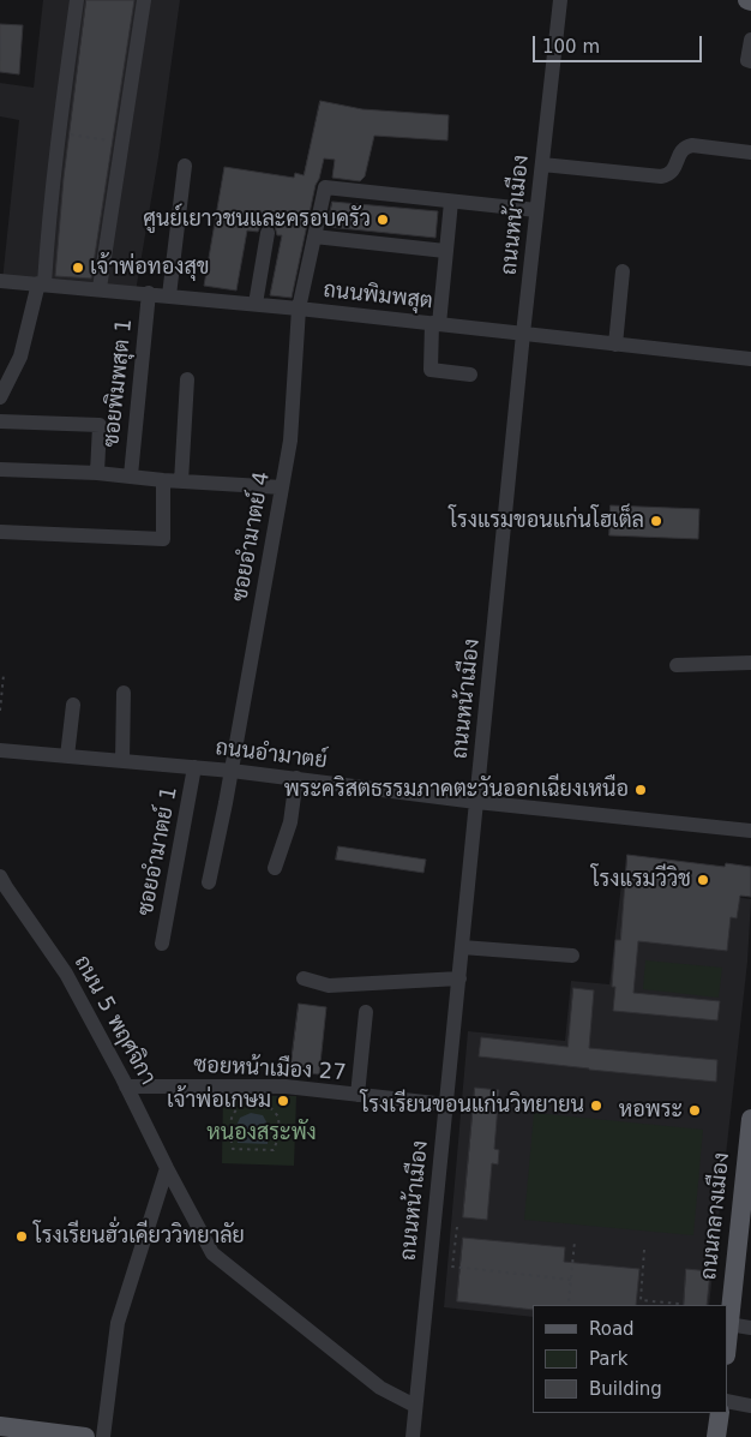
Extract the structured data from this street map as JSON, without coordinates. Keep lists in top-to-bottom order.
{
  "streets": {
    "main road": ["ถนนกลางเมือง"],
    "street": [
      "ถนนหน้าเมือง",
      "ถนนพิมพสุต",
      "ซอยพิมพสุต 1",
      "ซอยอำมาตย์ 4",
      "ถนนอำมาตย์",
      "ซอยอำมาตย์ 1",
      "ถนน 5 พฤศจิกา",
      "ซอยหน้าเมือง 27"
    ]
  },
  "crossings": [
    ["ถนนหน้าเมือง", "ถนนพิมพสุต"],
    ["ถนนหน้าเมือง", "ถนนอำมาตย์"],
    ["ถนนหน้าเมือง", "ถนน 5 พฤศจิกา"],
    ["ถนนหน้าเมือง", "ซอยหน้าเมือง 27"],
    ["ถนนพิมพสุต", "ซอยพิมพสุต 1"],
    ["ถนนพิมพสุต", "ซอยอำมาตย์ 4"],
    ["ซอยอำมาตย์ 4", "ถนนอำมาตย์"],
    ["ถนนอำมาตย์", "ซอยอำมาตย์ 1"],
    ["ถนน 5 พฤศจิกา", "ซอยหน้าเมือง 27"]
  ],
  "parks": ["หนองสระพัง"],
  "places": [
    "ศูนย์เยาวชนและครอบครัว",
    "เจ้าพ่อทองสุข",
    "โรงแรมขอนแก่นโฮเต็ล",
    "พระคริสตธรรมภาคตะวันออกเฉียงเหนือ",
    "โรงแรมวีวิช",
    "เจ้าพ่อเกษม",
    "โรงเรียนขอนแก่นวิทยายน",
    "หอพระ",
    "โรงเรียนฮั่วเคียววิทยาลัย"
  ],
  "legend": ["Road", "Park", "Building"],
  "scale_bar": "100 m"
}
